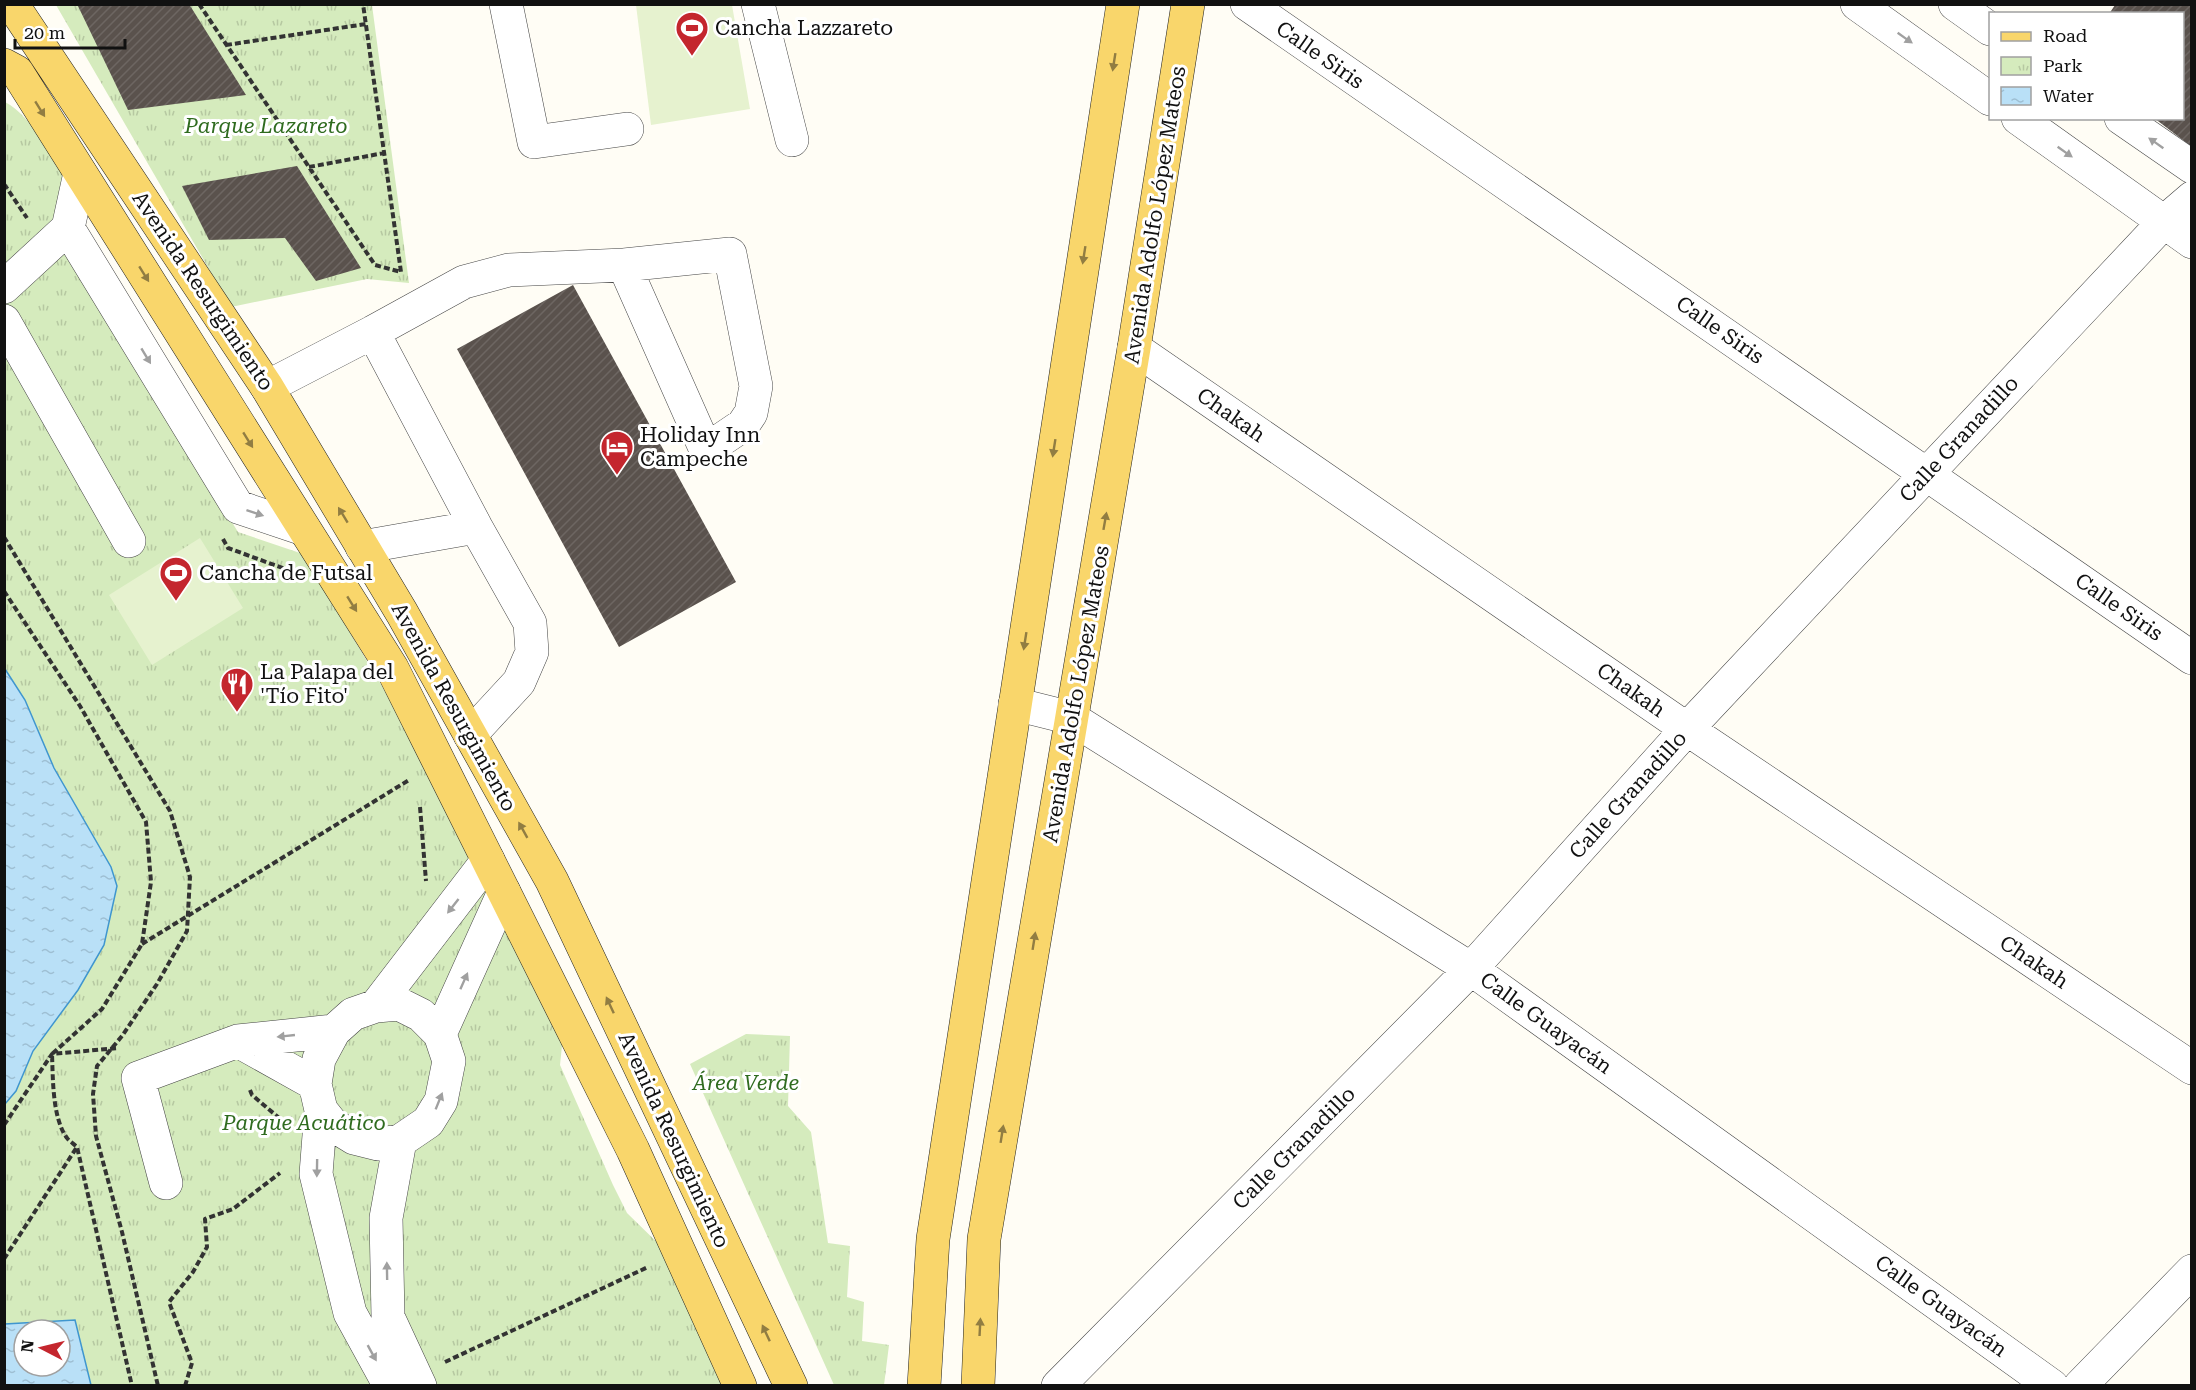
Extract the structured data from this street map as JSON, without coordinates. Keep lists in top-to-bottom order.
{
  "streets": {
    "main road": ["Avenida Adolfo López Mateos", "Avenida Resurgimiento"],
    "street": [
      "Calle Siris",
      "Chakah",
      "Calle Granadillo",
      "Calle Guayacán"
    ]
  },
  "crossings": [
    ["Calle Siris", "Calle Granadillo"],
    ["Avenida Adolfo López Mateos", "Chakah"],
    ["Avenida Adolfo López Mateos", "Calle Guayacán"],
    ["Chakah", "Calle Granadillo"],
    ["Calle Granadillo", "Calle Guayacán"]
  ],
  "parks": ["Parque Lazareto", "Área Verde", "Parque Acuático"],
  "places": {
    "sports": ["Cancha Lazzareto", "Cancha de Futsal"],
    "hotel": ["Holiday Inn Campeche"],
    "restaurant": ["La Palapa del 'Tío Fito'"]
  },
  "legend": ["Road", "Park", "Water"],
  "scale_bar": "20 m",
  "north": "left"
}
